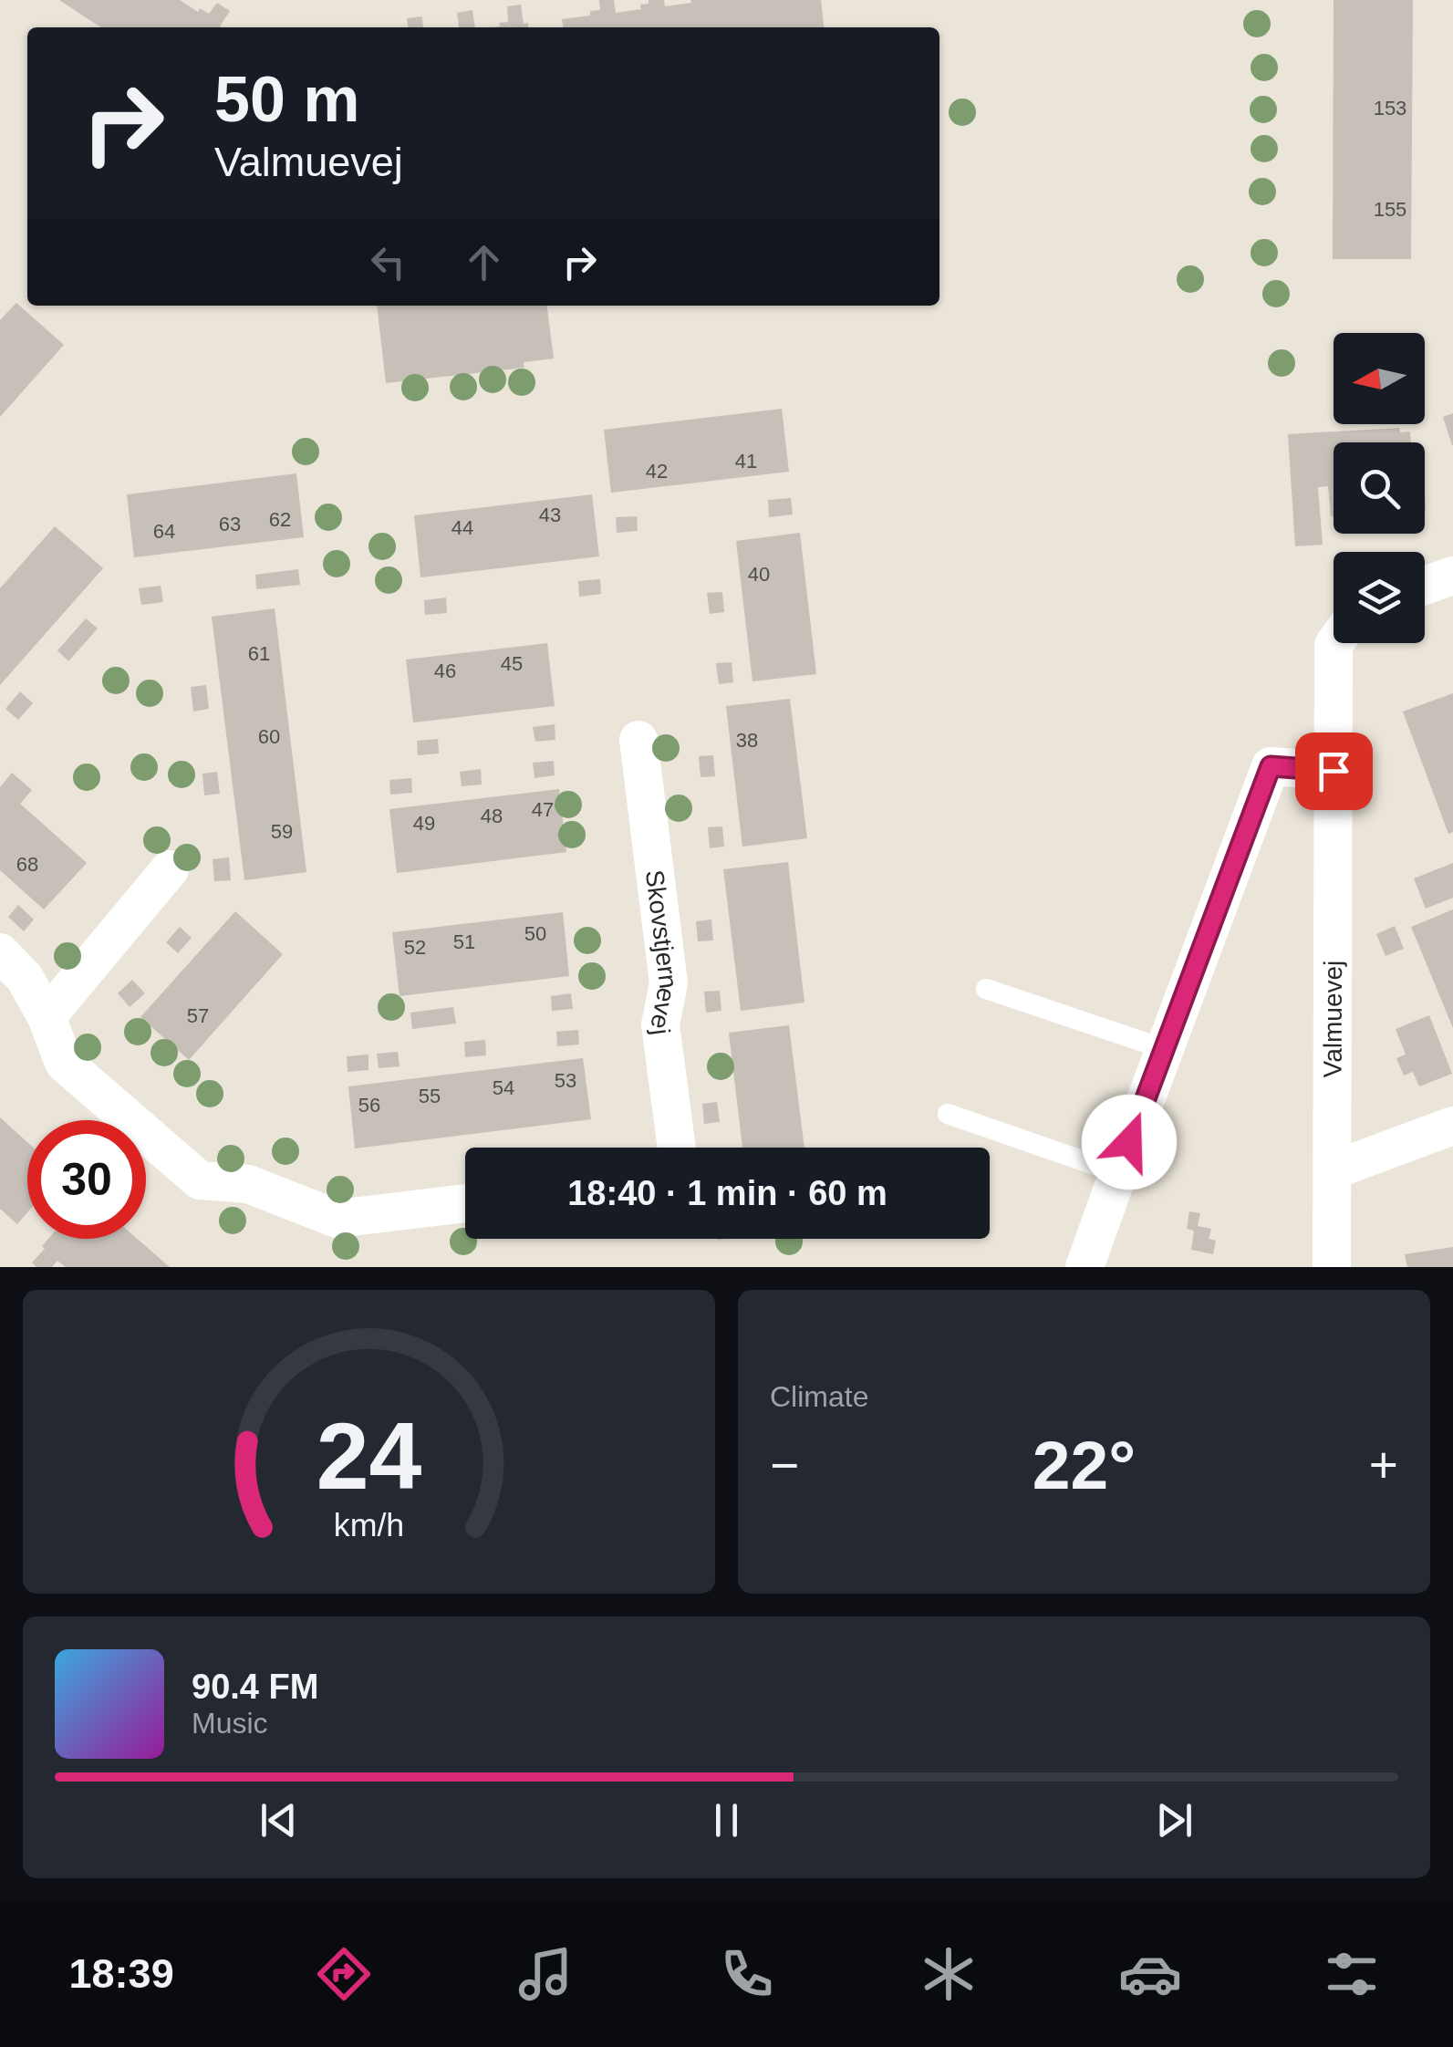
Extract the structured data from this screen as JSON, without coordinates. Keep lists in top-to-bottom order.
{
  "streets": {
    "street": ["Skovstjernevej", "Valmuevej"]
  },
  "house_numbers": [
    "153",
    "155",
    "41",
    "42",
    "43",
    "62",
    "63",
    "44",
    "64",
    "40",
    "61",
    "45",
    "46",
    "60",
    "38",
    "47",
    "48",
    "49",
    "59",
    "68",
    "50",
    "51",
    "52",
    "57",
    "53",
    "54",
    "55",
    "56"
  ],
  "north": "left",
  "page": {
    "turn": ["50 m", "Valmuevej"],
    "limit": "30",
    "trip": "18:40 · 1 min · 60 m",
    "tile": "Climate",
    "heat": ["−", "22°", "+"],
    "song": ["90.4 FM", "Music"],
    "tabs": "18:39",
    "gauge": ["24", "km/h"]
  }
}
